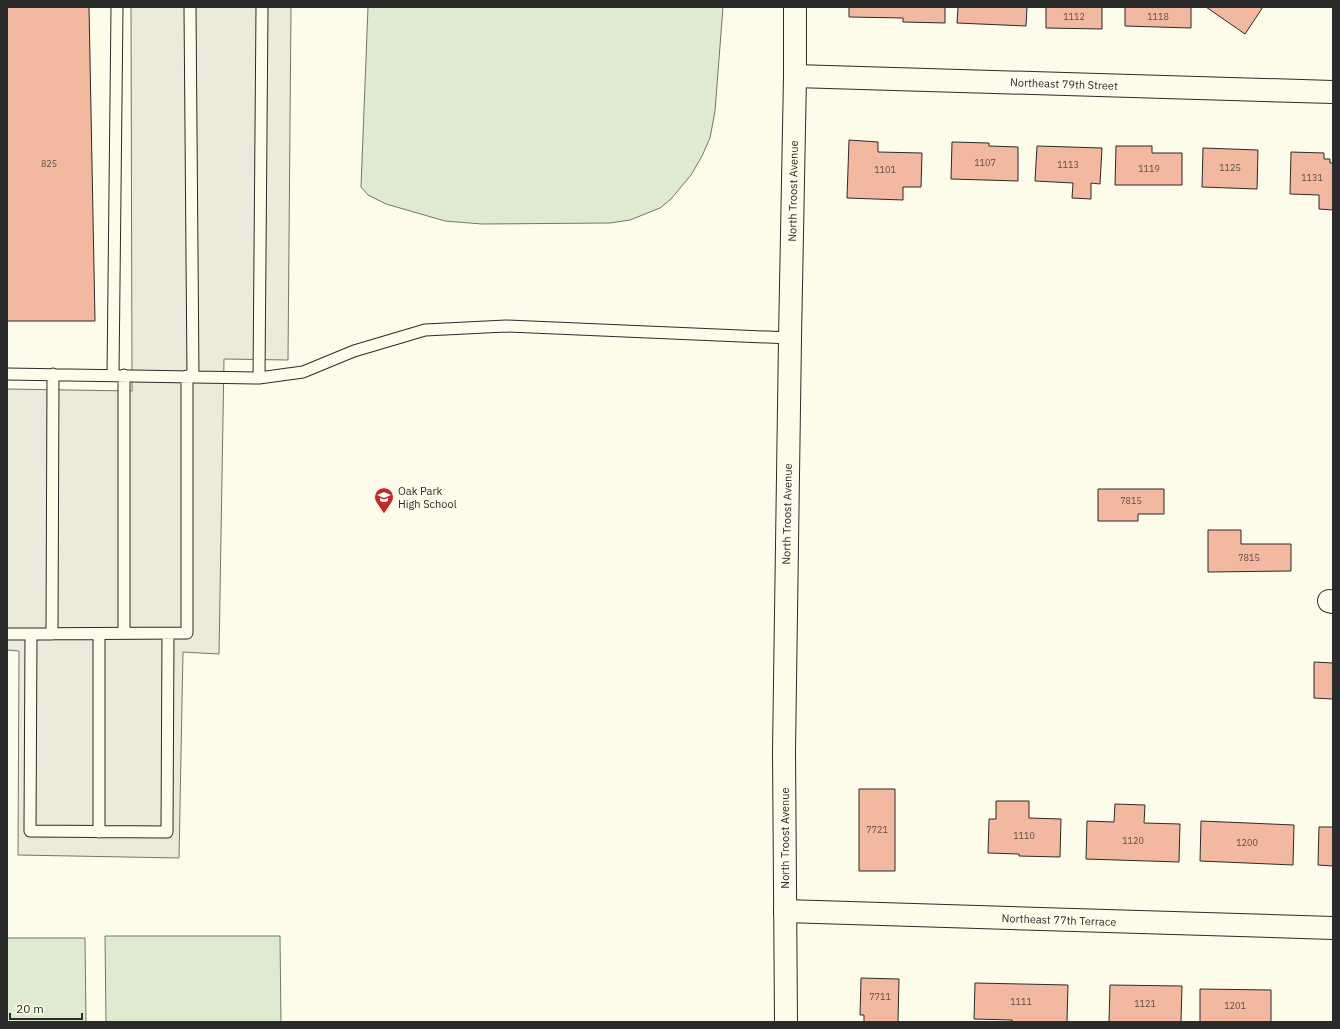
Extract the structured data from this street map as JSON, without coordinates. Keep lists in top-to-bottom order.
{
  "streets": {
    "street": ["Northeast 79th Street", "North Troost Avenue", "Northeast 77th Terrace"]
  },
  "crossings": [
    ["Northeast 79th Street", "North Troost Avenue"],
    ["North Troost Avenue", "Northeast 77th Terrace"]
  ],
  "places": {
    "school or university": ["Oak Park High School"]
  },
  "house_numbers": [
    "1112",
    "1118",
    "1107",
    "825",
    "1113",
    "1125",
    "1119",
    "1101",
    "1131",
    "7815",
    "7815",
    "7721",
    "1110",
    "1120",
    "1200",
    "7711",
    "1111",
    "1121",
    "1201"
  ],
  "scale_bar": "20 m"
}
